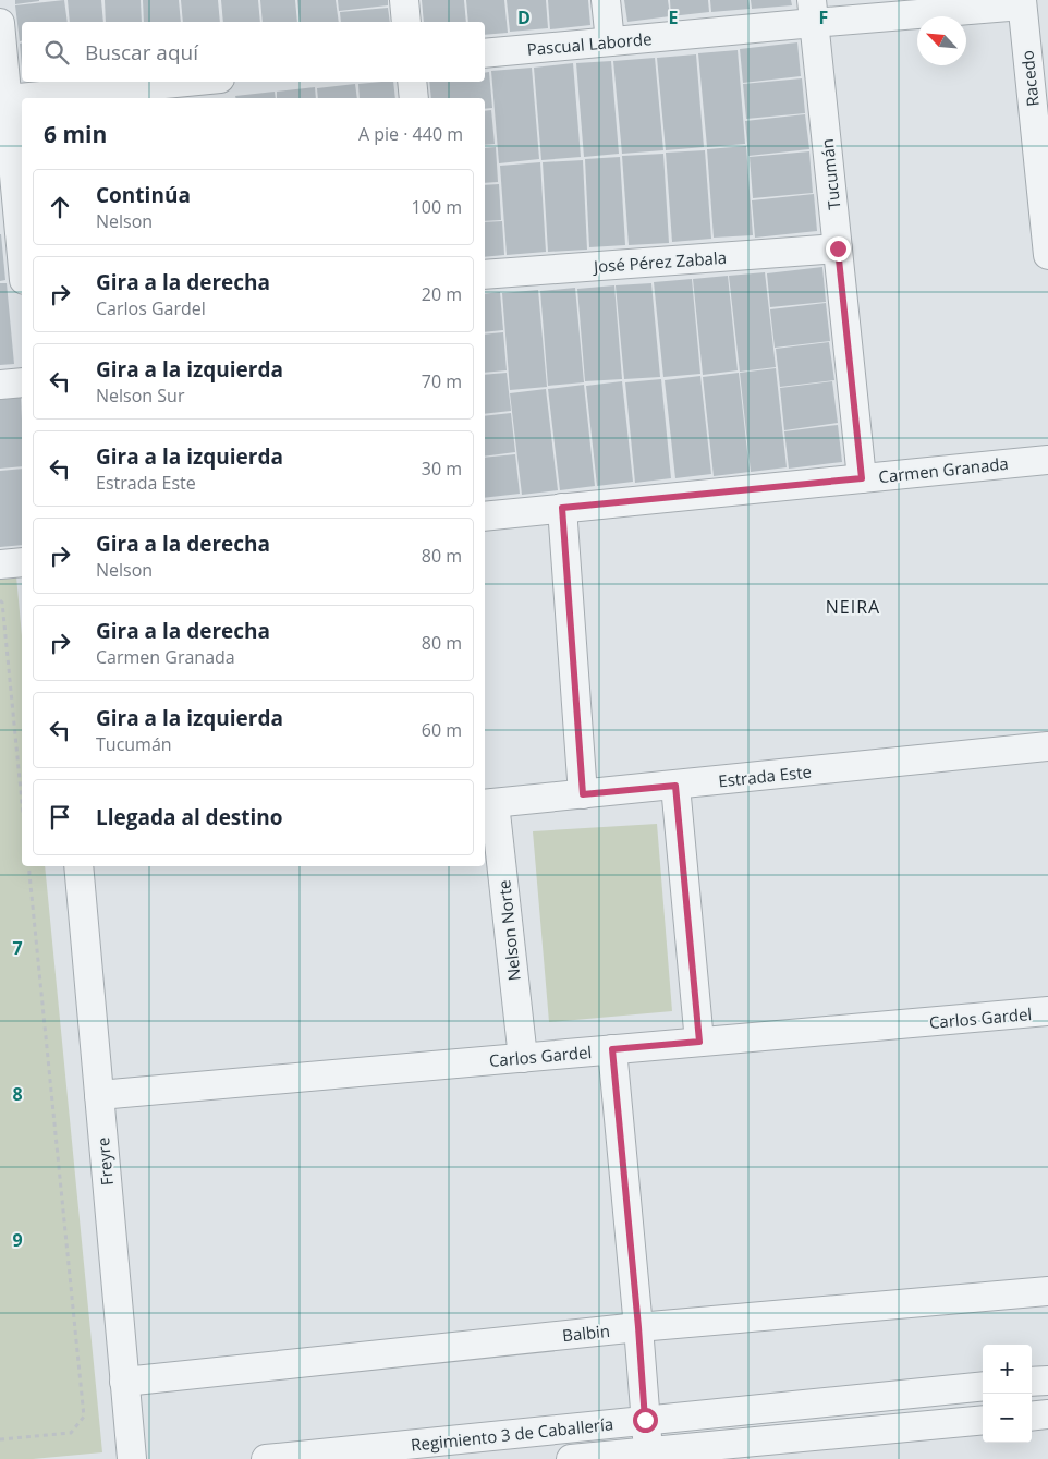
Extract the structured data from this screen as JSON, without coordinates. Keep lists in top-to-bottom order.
{
  "streets": {
    "street": [
      "Pascual Laborde",
      "Racedo",
      "Tucumán",
      "José Pérez Zabala",
      "Carmen Granada",
      "Estrada Este",
      "Nelson Norte",
      "Carlos Gardel",
      "Freyre",
      "Balbin",
      "Regimiento 3 de Caballería"
    ]
  },
  "crossings": [
    ["Pascual Laborde", "Racedo"],
    ["Pascual Laborde", "Tucumán"],
    ["Tucumán", "José Pérez Zabala"],
    ["Tucumán", "Carmen Granada"],
    ["Estrada Este", "Nelson Norte"],
    ["Nelson Norte", "Carlos Gardel"],
    ["Carlos Gardel", "Freyre"],
    ["Freyre", "Balbin"]
  ],
  "districts": ["NEIRA"],
  "north": "top left",
  "page": {
    "search": "Buscar aquí",
    "heading": ["6 min", "A pie · 440 m"],
    "list": [
      ["Continúa", "Nelson", "100 m"],
      ["Gira a la derecha", "Carlos Gardel", "20 m"],
      ["Gira a la izquierda", "Nelson Sur", "70 m"],
      ["Gira a la izquierda", "Estrada Este", "30 m"],
      ["Gira a la derecha", "Nelson", "80 m"],
      ["Gira a la derecha", "Carmen Granada", "80 m"],
      ["Gira a la izquierda", "Tucumán", "60 m"],
      "Llegada al destino"
    ],
    "map_buttons": ["+", "−"]
  },
  "grid": {
    "columns": ["D", "E", "F"],
    "rows": ["7", "8", "9"]
  }
}
